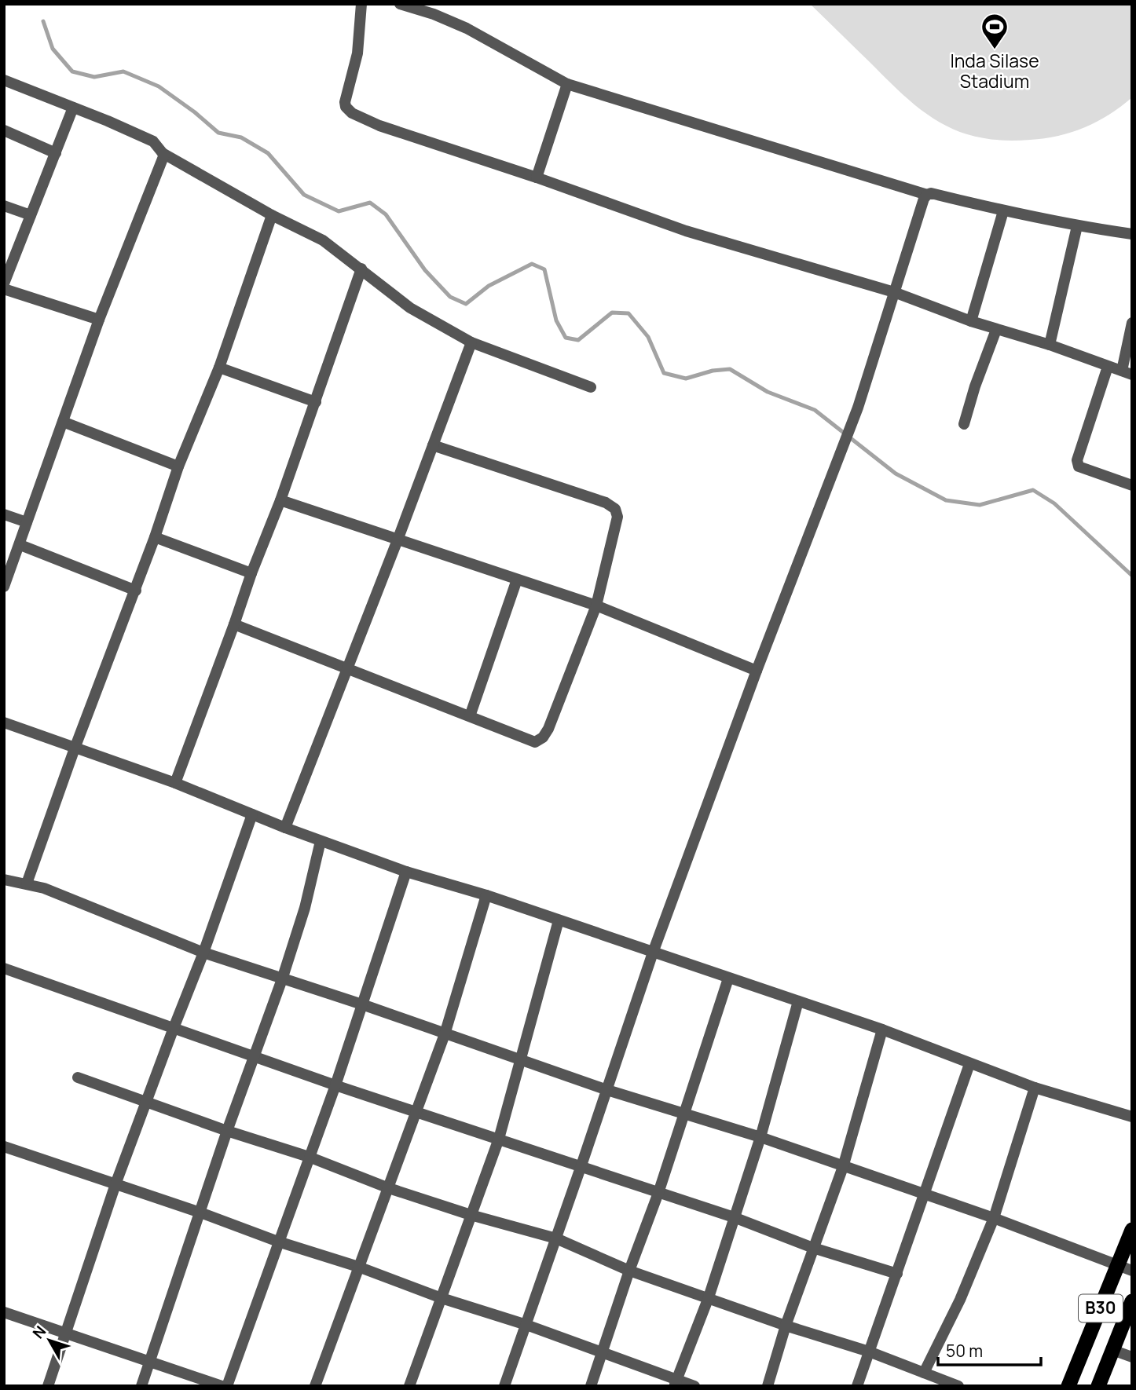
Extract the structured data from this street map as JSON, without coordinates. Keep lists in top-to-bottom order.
{
  "streets": {
    "highway": ["B30"]
  },
  "places": {
    "sports": ["Inda Silase Stadium"]
  },
  "scale_bar": "50 m",
  "north": "top left"
}
